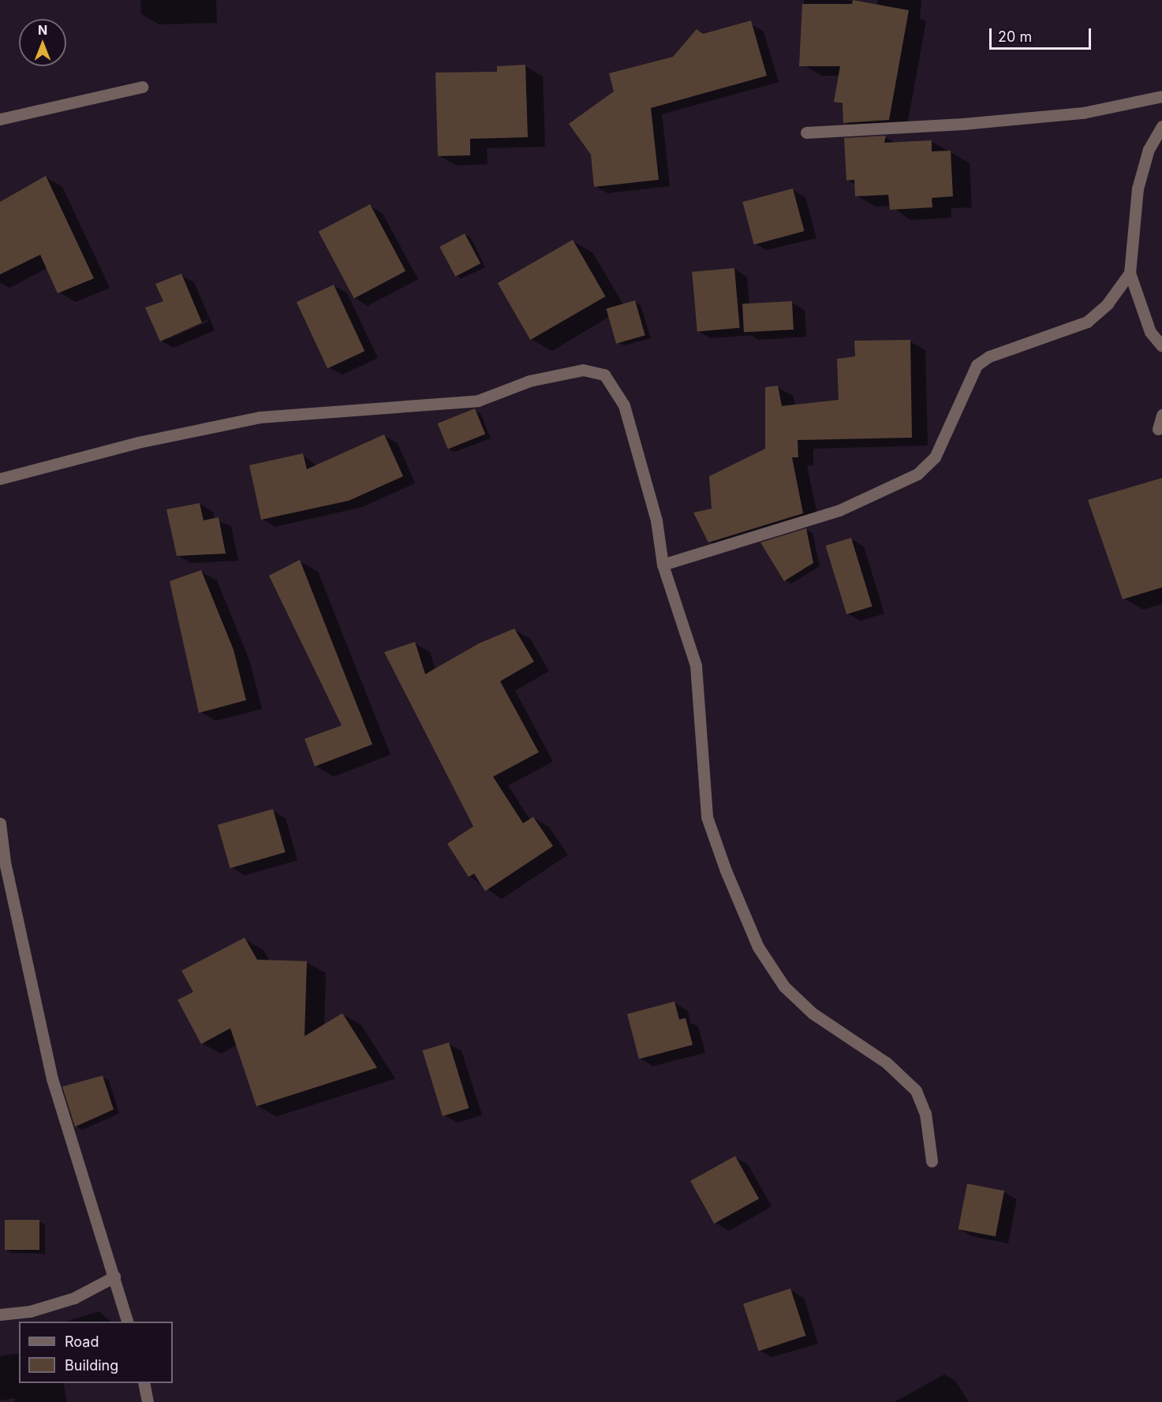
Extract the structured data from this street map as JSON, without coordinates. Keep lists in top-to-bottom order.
{
  "legend": ["Road", "Building"],
  "scale_bar": "20 m",
  "north": "top"
}
